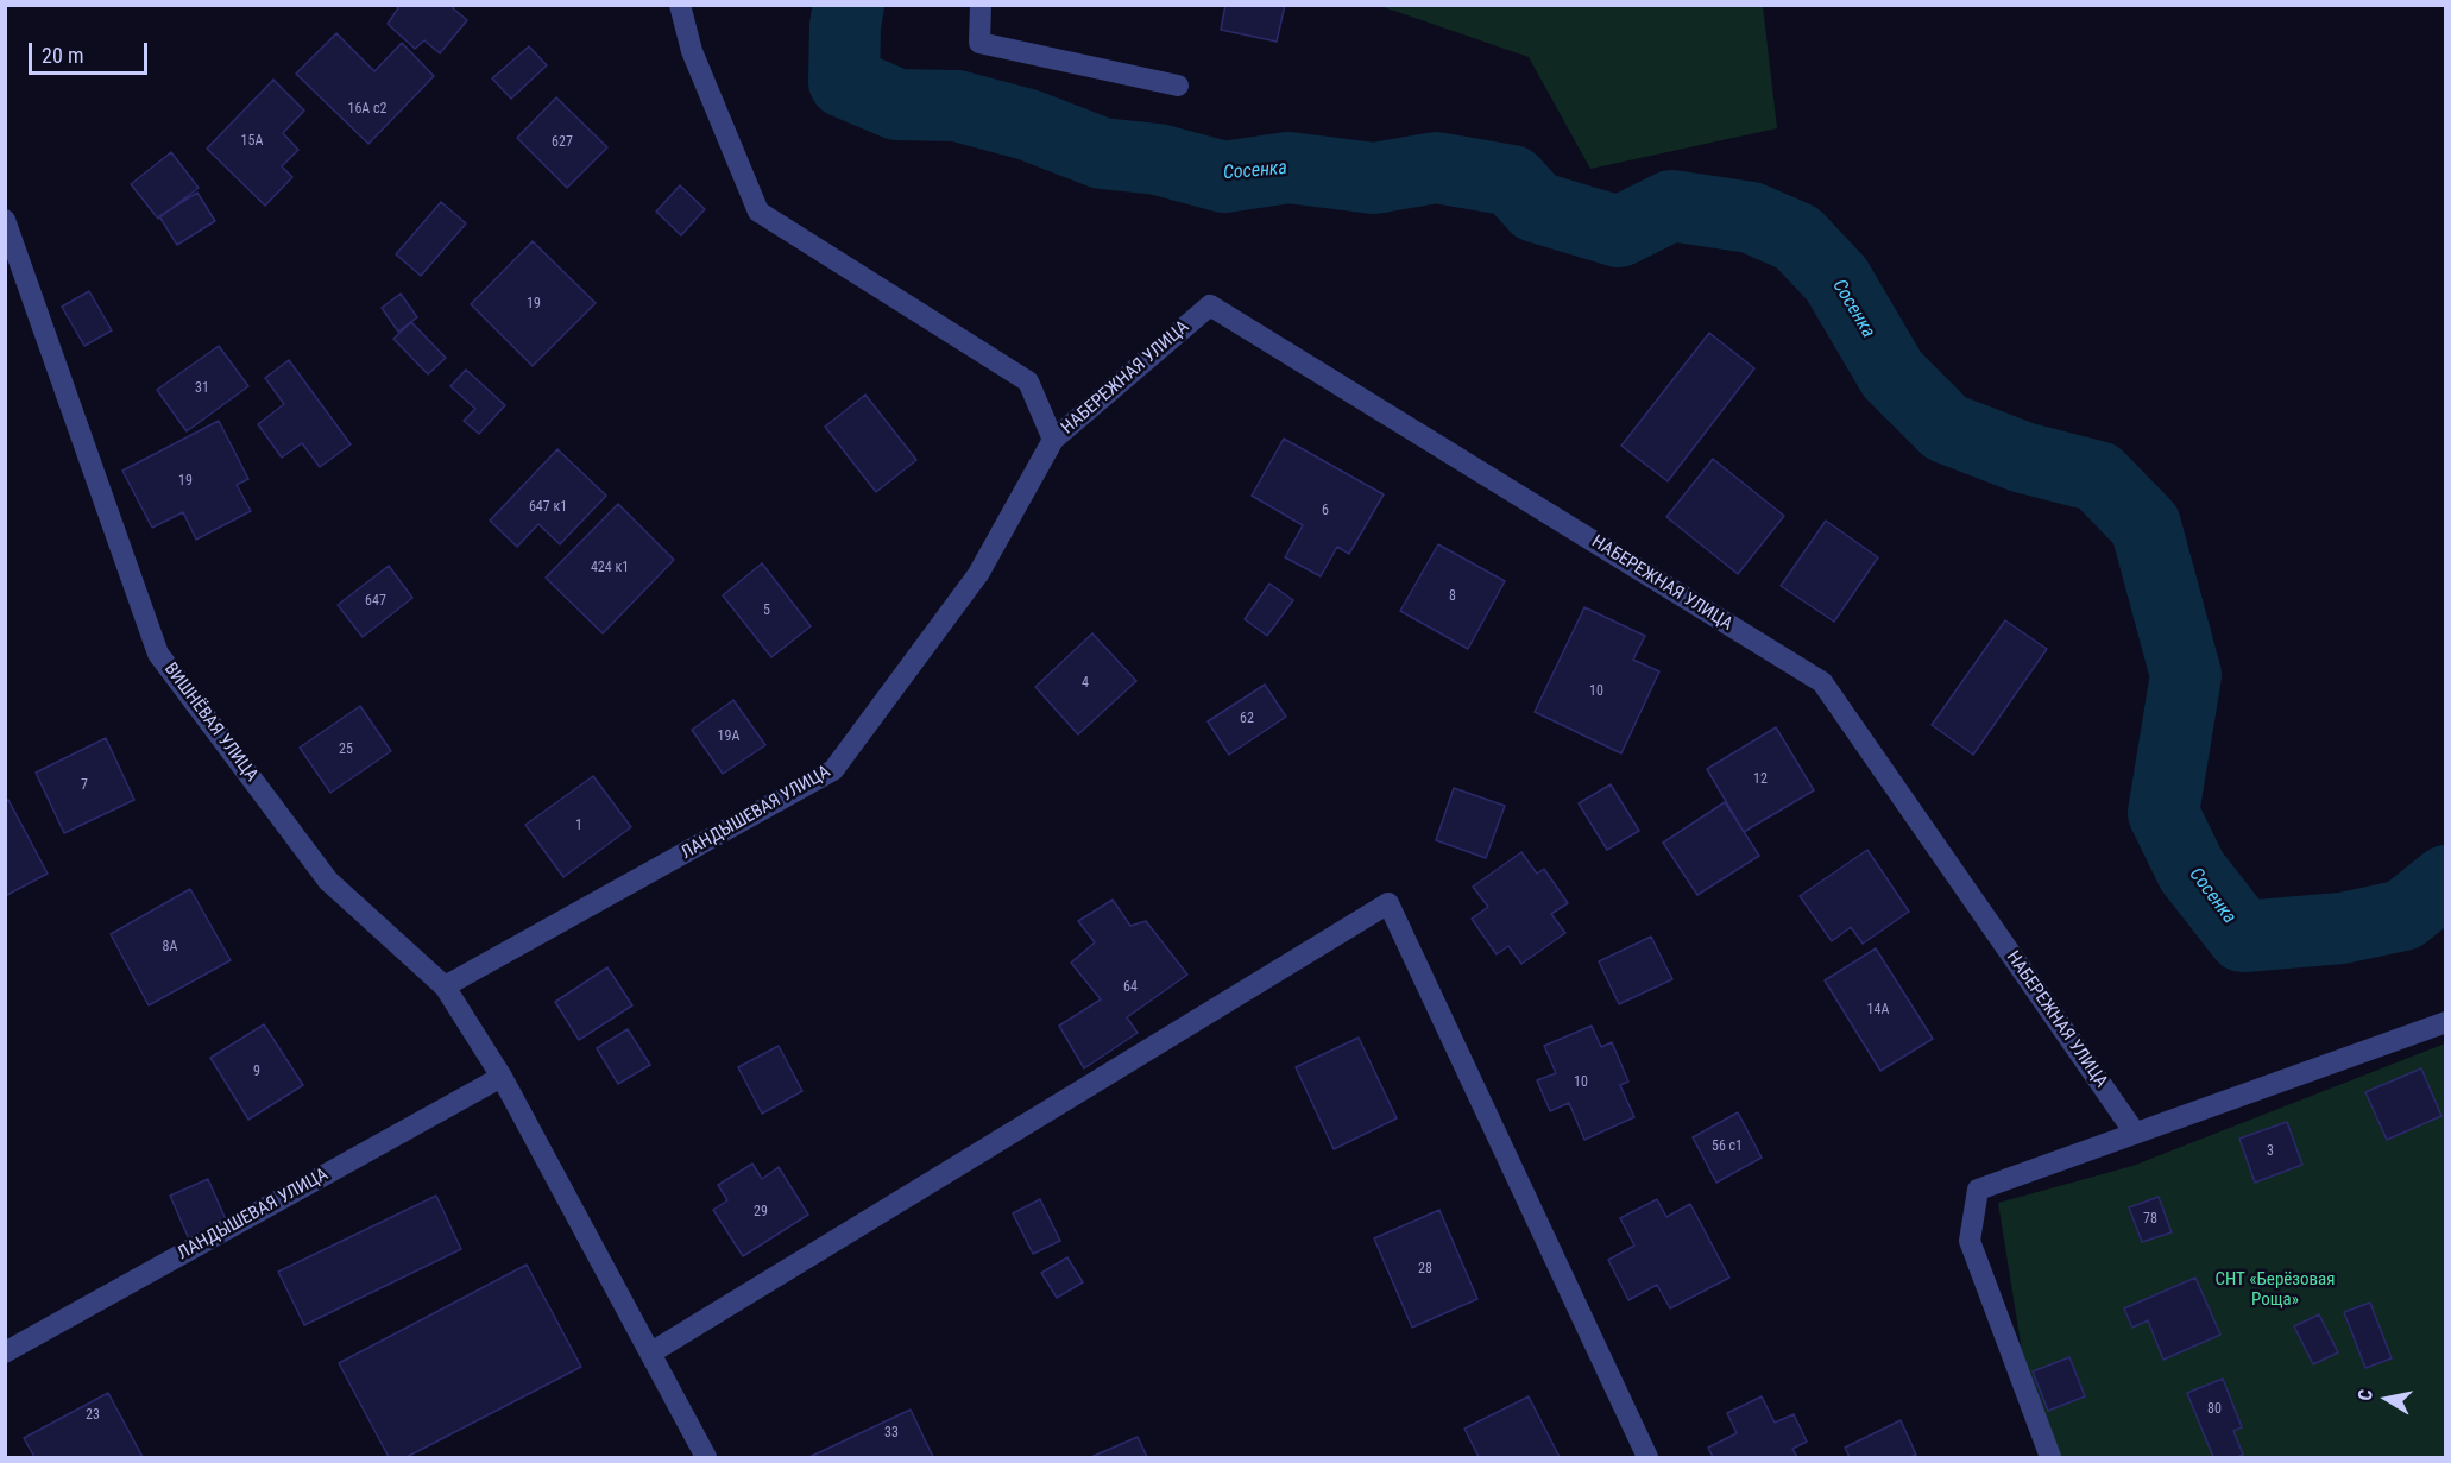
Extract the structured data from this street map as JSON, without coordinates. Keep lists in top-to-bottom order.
{
  "streets": {
    "street": ["НАБЕРЕЖНАЯ УЛИЦА", "ВИШНЁВАЯ УЛИЦА", "ЛАНДЫШЕВАЯ УЛИЦА"]
  },
  "crossings": [
    ["НАБЕРЕЖНАЯ УЛИЦА", "ЛАНДЫШЕВАЯ УЛИЦА"],
    ["ВИШНЁВАЯ УЛИЦА", "ЛАНДЫШЕВАЯ УЛИЦА"]
  ],
  "water": ["Сосенка"],
  "parks": ["СНТ «Берёзовая Роща»"],
  "house_numbers": [
    "16А с2",
    "15А",
    "627",
    "19",
    "31",
    "19",
    "647 к1",
    "6",
    "424 к1",
    "8",
    "647",
    "5",
    "4",
    "10",
    "62",
    "19А",
    "25",
    "12",
    "7",
    "1",
    "8А",
    "64",
    "14А",
    "9",
    "10",
    "56 с1",
    "3",
    "29",
    "78",
    "28",
    "80",
    "23",
    "33"
  ],
  "scale_bar": "20 m",
  "north": "left"
}
